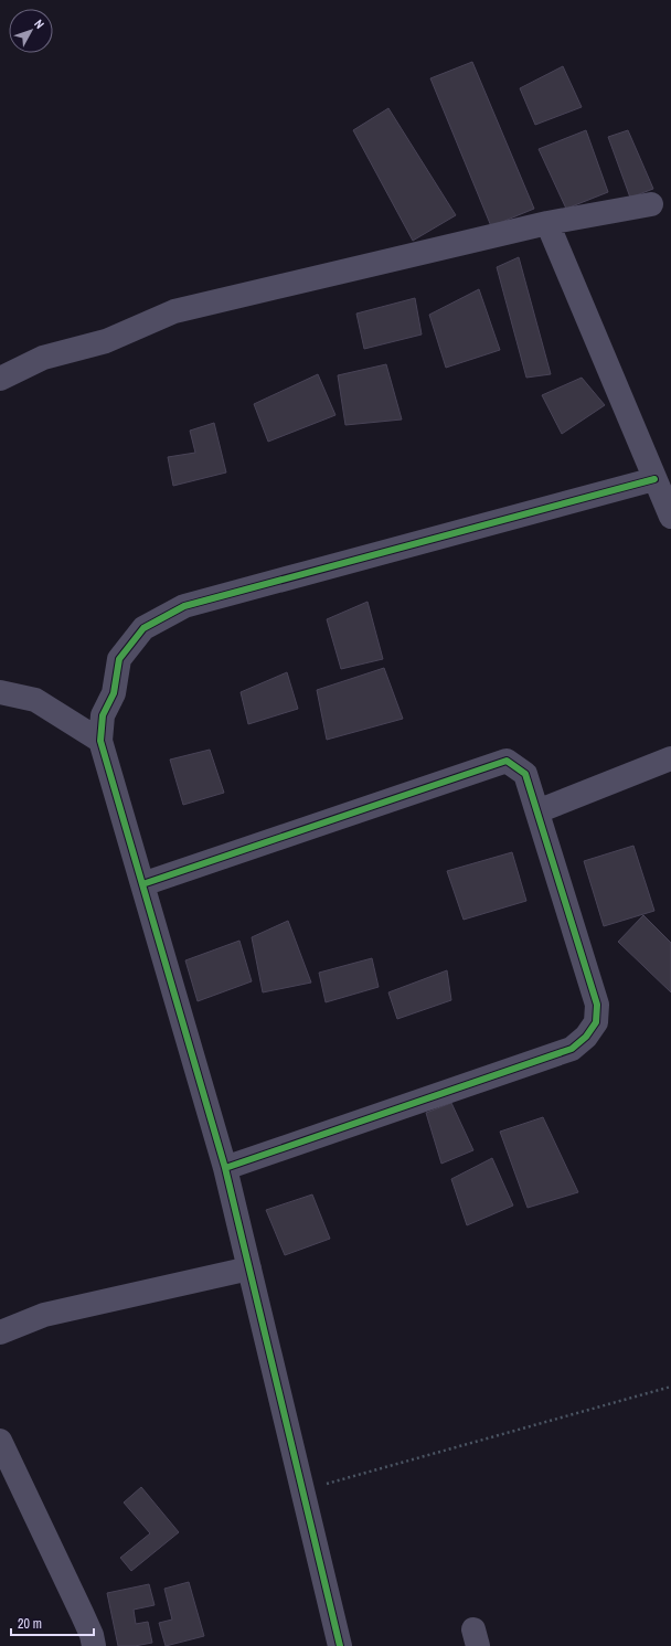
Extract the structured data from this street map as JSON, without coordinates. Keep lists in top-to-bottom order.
{
  "scale_bar": "20 m",
  "north": "top right"
}
